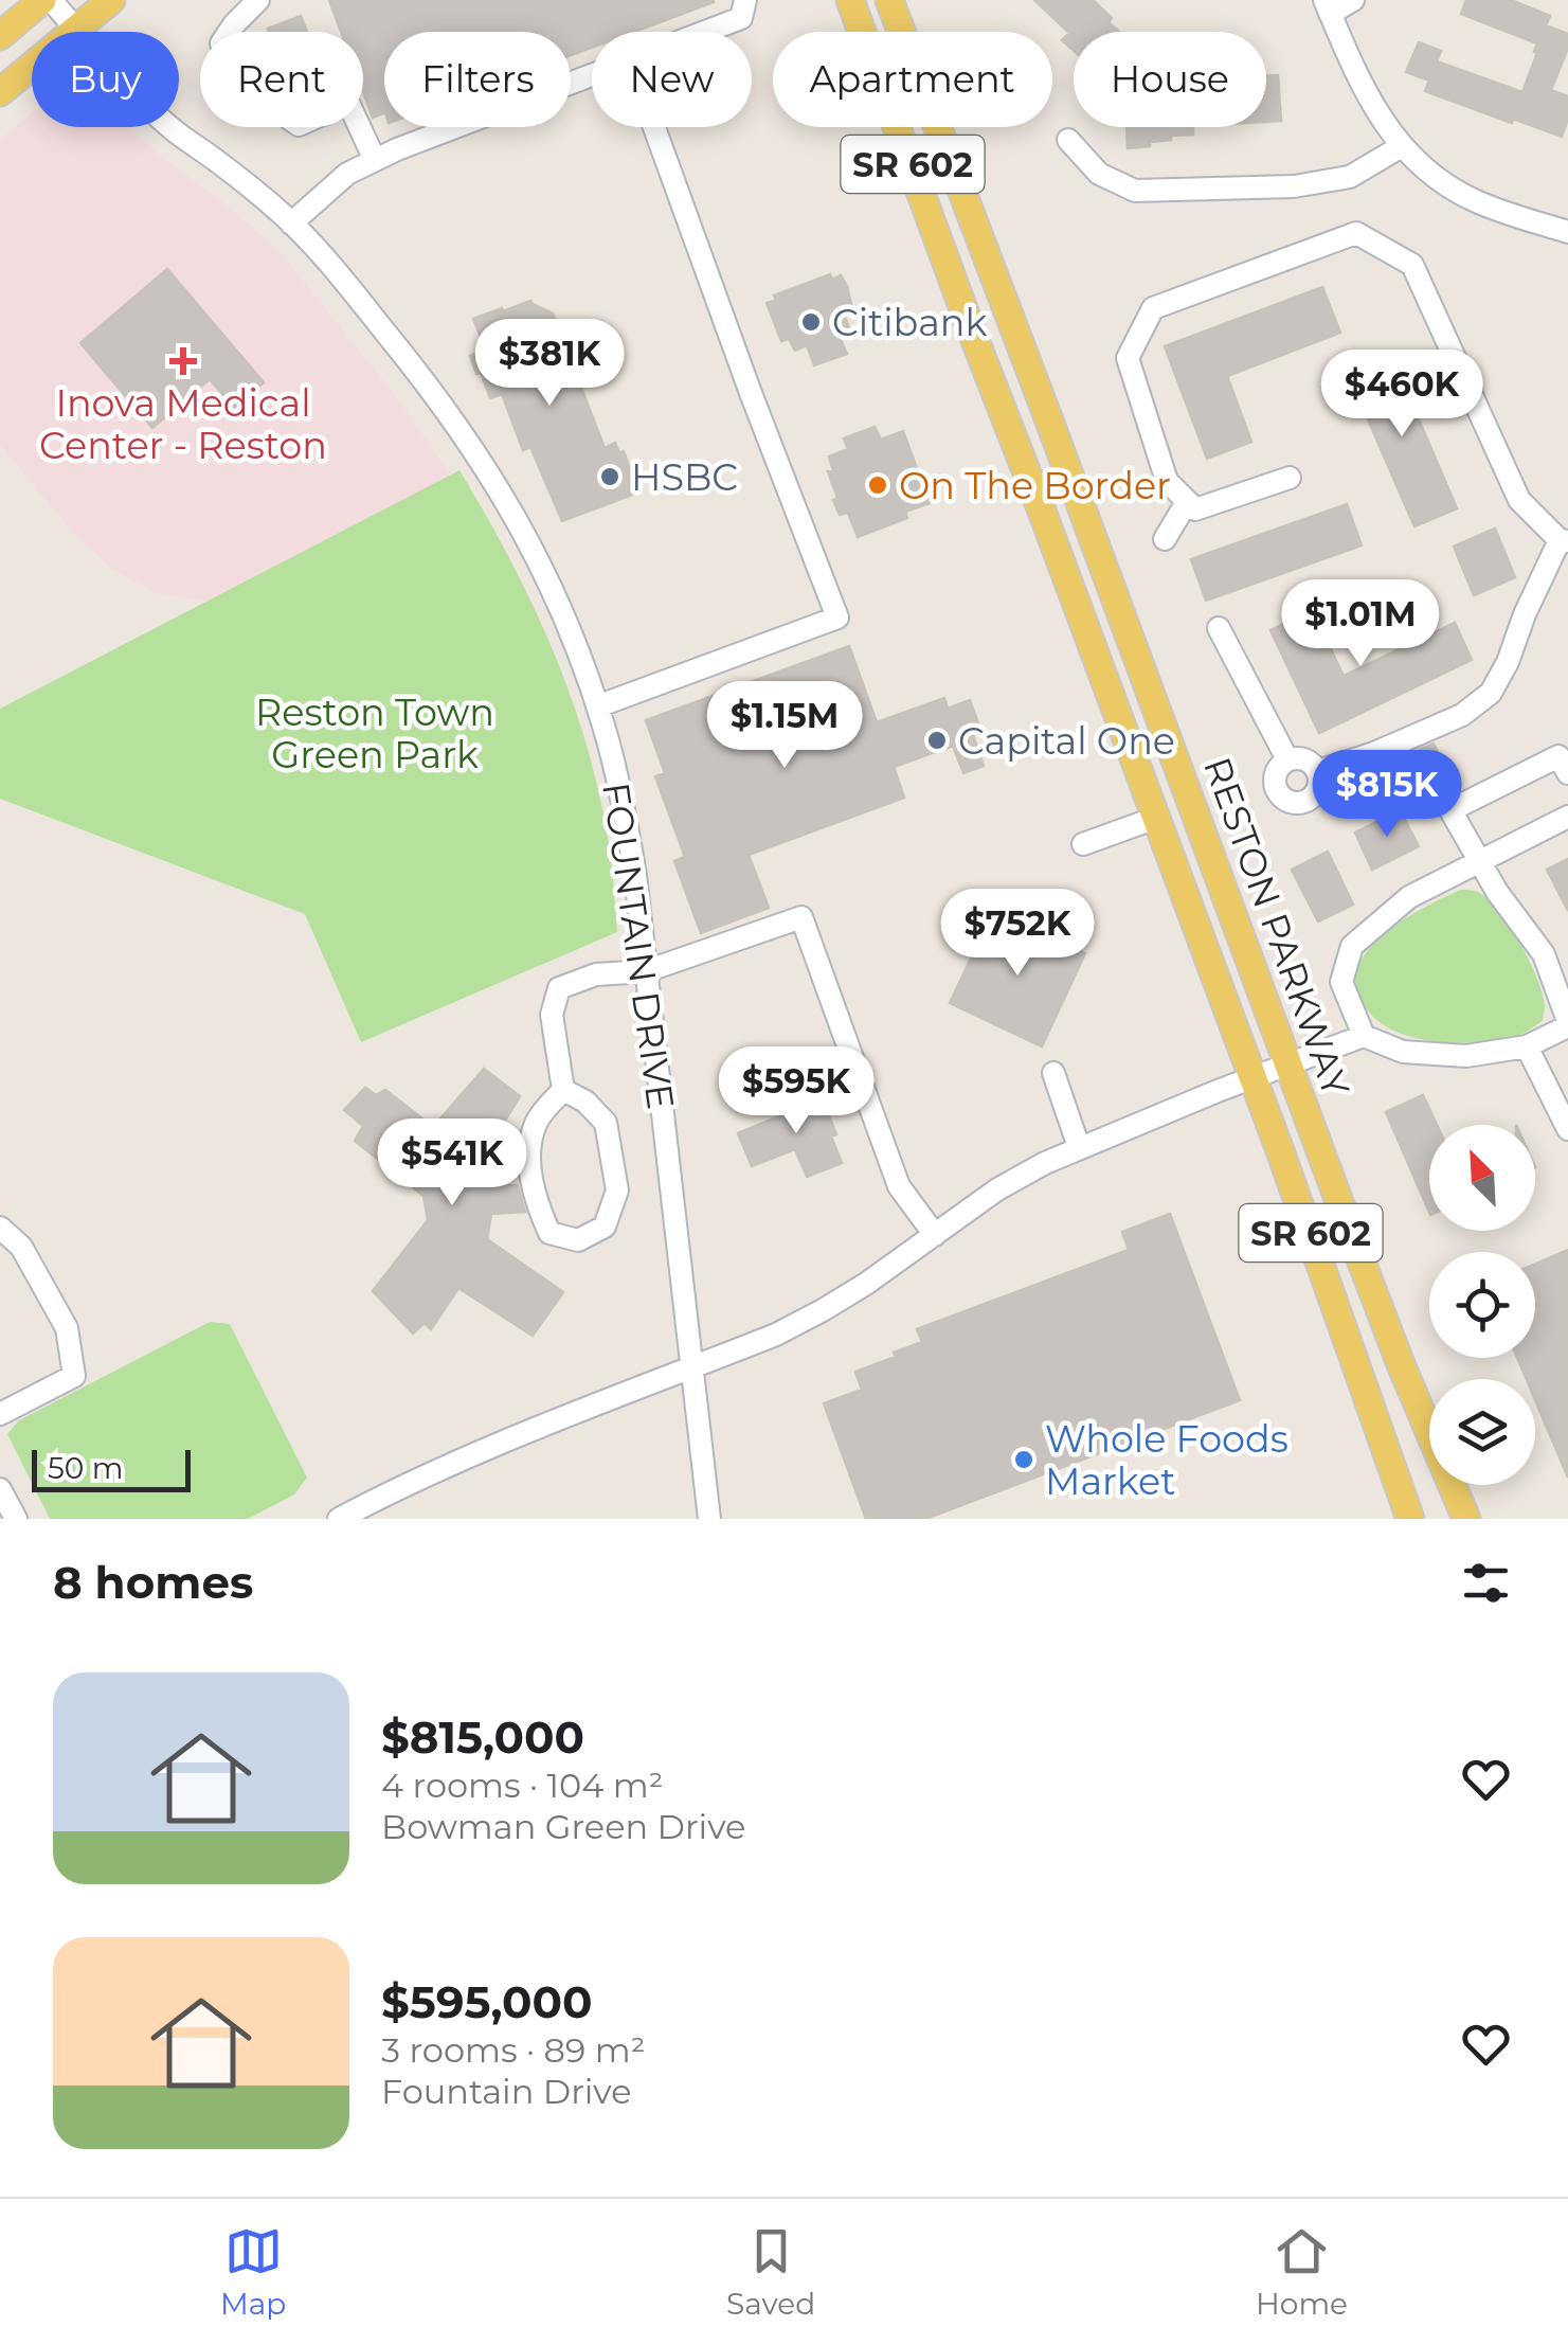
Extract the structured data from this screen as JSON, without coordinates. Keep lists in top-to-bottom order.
{
  "streets": {
    "main road": ["SR 602", "RESTON PARKWAY"],
    "street": ["FOUNTAIN DRIVE"]
  },
  "parks": ["Reston Town Green Park"],
  "places": {
    "other": [
      "Citibank",
      "HSBC",
      "On The Border",
      "Capital One",
      "Whole Foods Market"
    ],
    "health": ["Inova Medical Center - Reston"]
  },
  "scale_bar": "50 m",
  "north": "top left",
  "page": {
    "chip": [
      "Buy",
      "Rent",
      "Filters",
      "New",
      "Apartment",
      "House"
    ],
    "price": [
      "$381K",
      "$460K",
      "$1.01M",
      "$1.15M",
      "$815K",
      "$752K",
      "$595K",
      "$541K"
    ],
    "scale": "50 m",
    "heading": "8 homes",
    "list": [
      {
        "name": "$815,000",
        "note": "4 rooms · 104 m² · Bowman Green Drive"
      },
      {
        "name": "$595,000",
        "note": "3 rooms · 89 m² · Fountain Drive"
      }
    ],
    "tabs": ["Map", "Saved", "Home"]
  }
}
